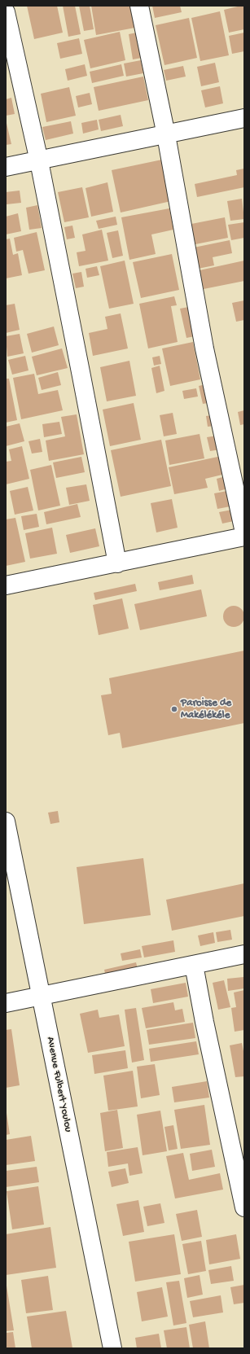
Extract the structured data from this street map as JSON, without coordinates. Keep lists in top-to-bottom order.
{
  "streets": {
    "street": ["Avenue Fulbert Youlou"]
  },
  "places": ["Paroisse de Makélékéle"]
}
